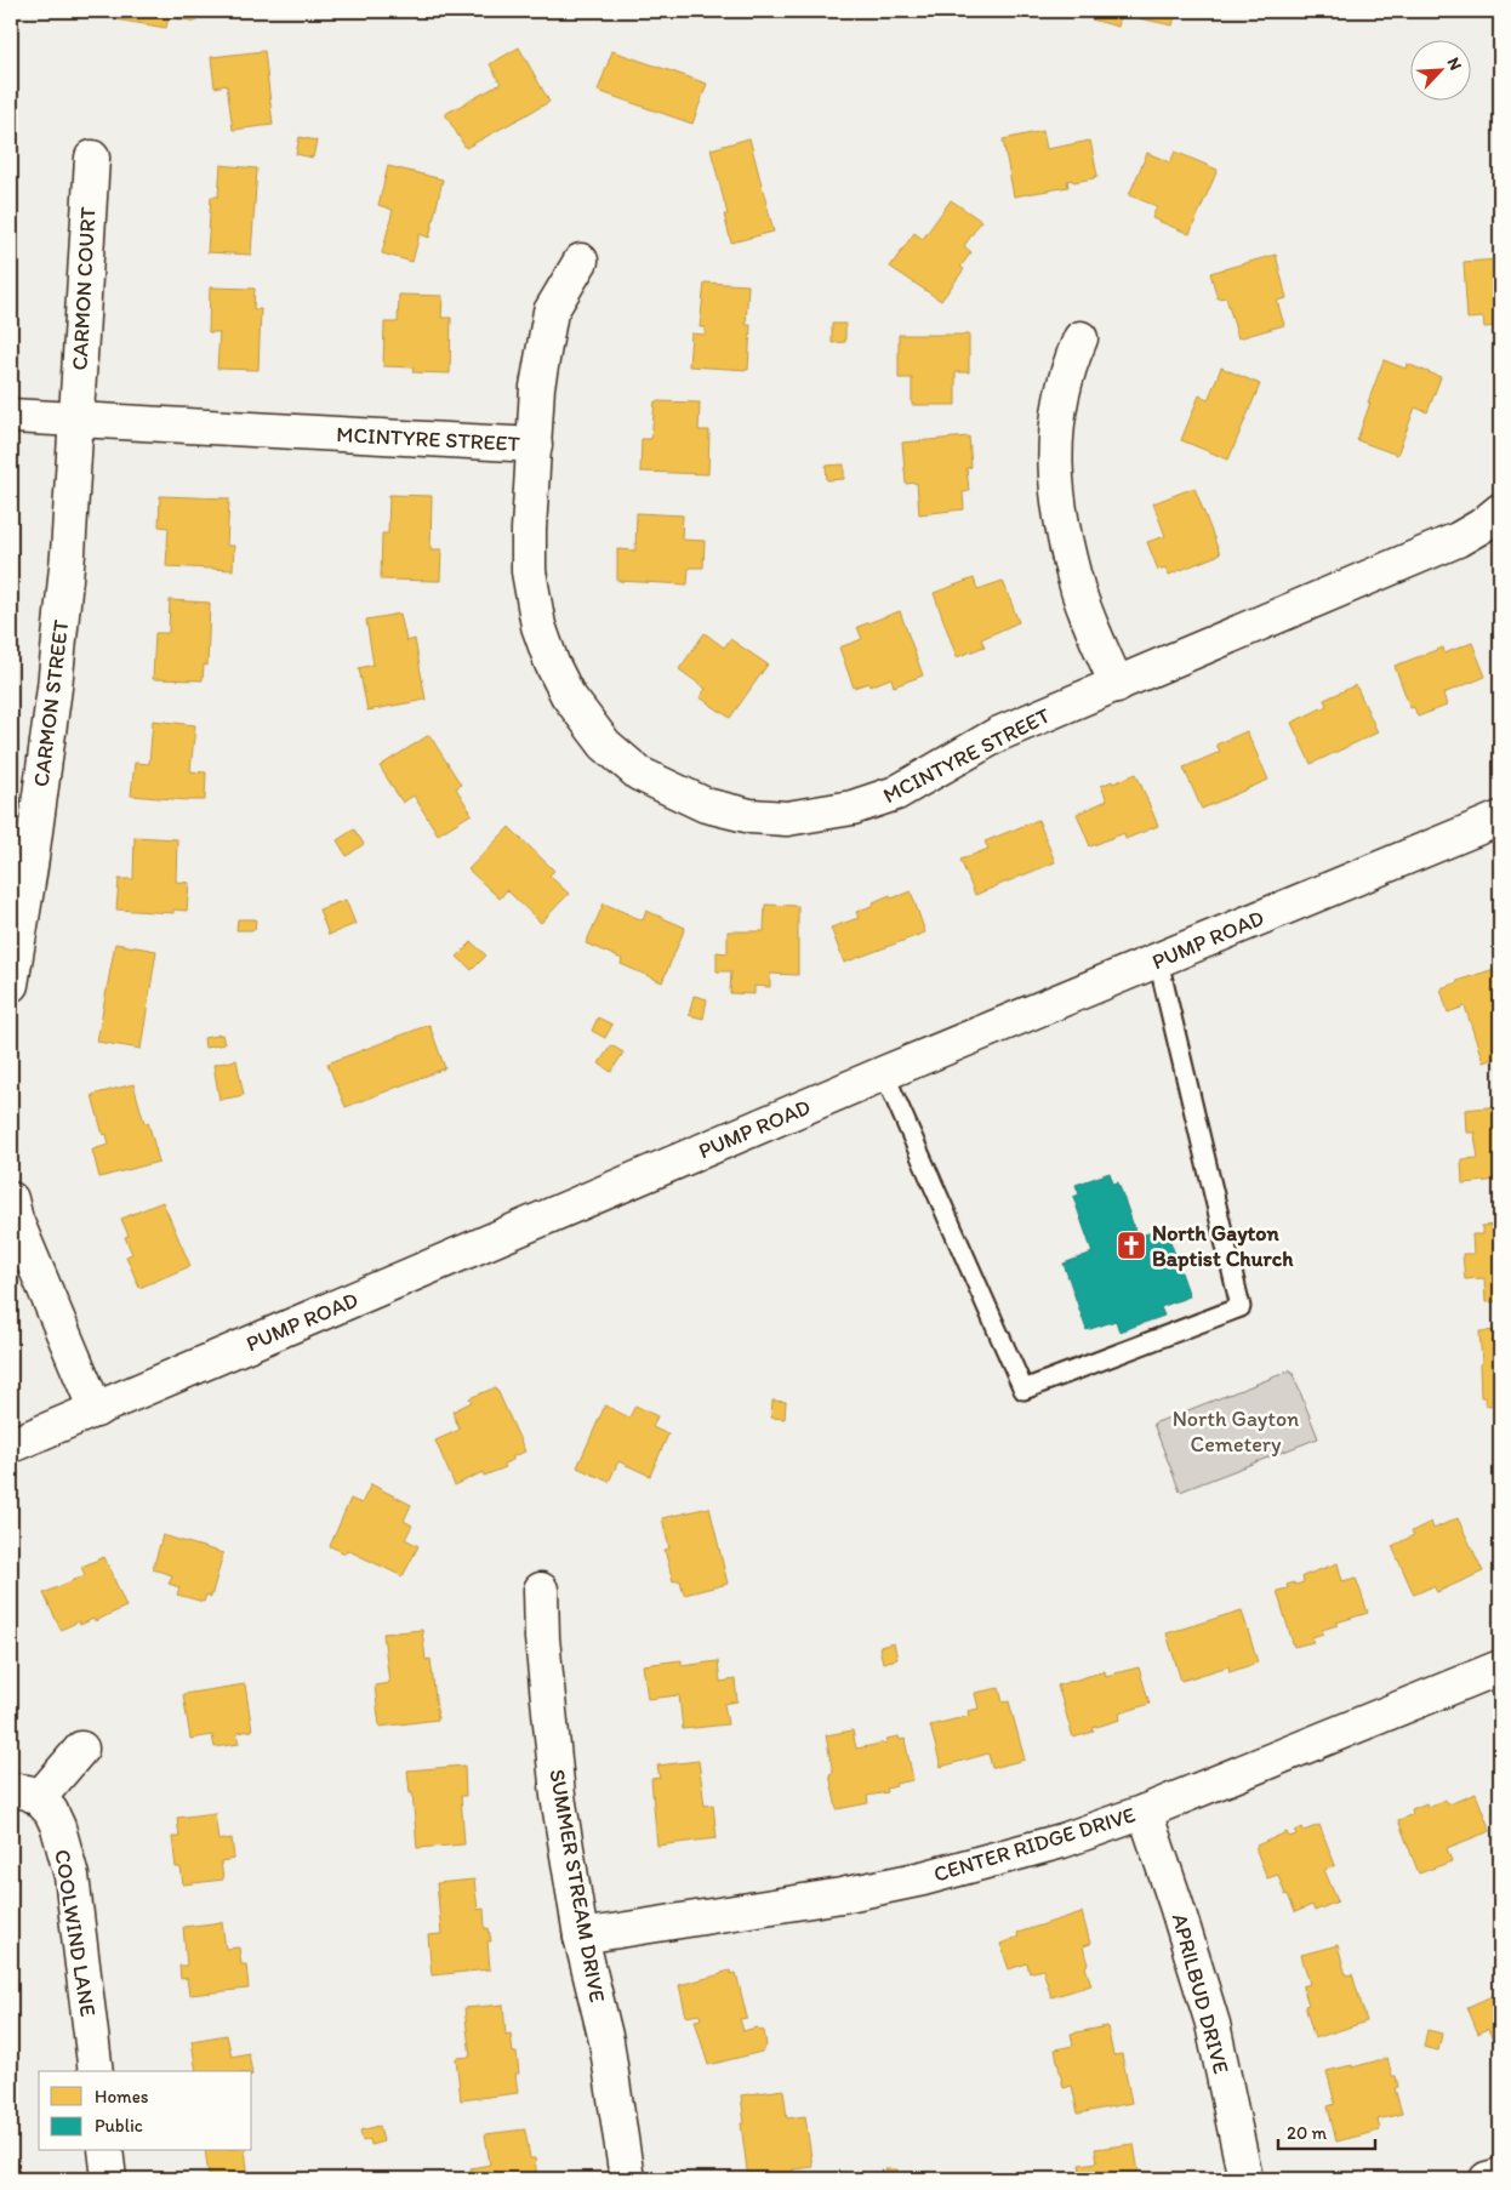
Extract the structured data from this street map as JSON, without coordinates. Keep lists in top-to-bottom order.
{
  "streets": {
    "street": [
      "CARMON COURT",
      "MCINTYRE STREET",
      "CARMON STREET",
      "PUMP ROAD",
      "CENTER RIDGE DRIVE",
      "SUMMER STREAM DRIVE",
      "COOLWIND LANE",
      "APRILBUD DRIVE"
    ]
  },
  "crossings": [
    ["CARMON COURT", "MCINTYRE STREET"],
    ["CARMON COURT", "CARMON STREET"],
    ["MCINTYRE STREET", "CARMON STREET"],
    ["CENTER RIDGE DRIVE", "SUMMER STREAM DRIVE"],
    ["CENTER RIDGE DRIVE", "APRILBUD DRIVE"]
  ],
  "parks": ["North Gayton Cemetery"],
  "places": {
    "church": ["North Gayton Baptist Church"]
  },
  "legend": ["Homes", "Public"],
  "scale_bar": "20 m",
  "north": "top right"
}
